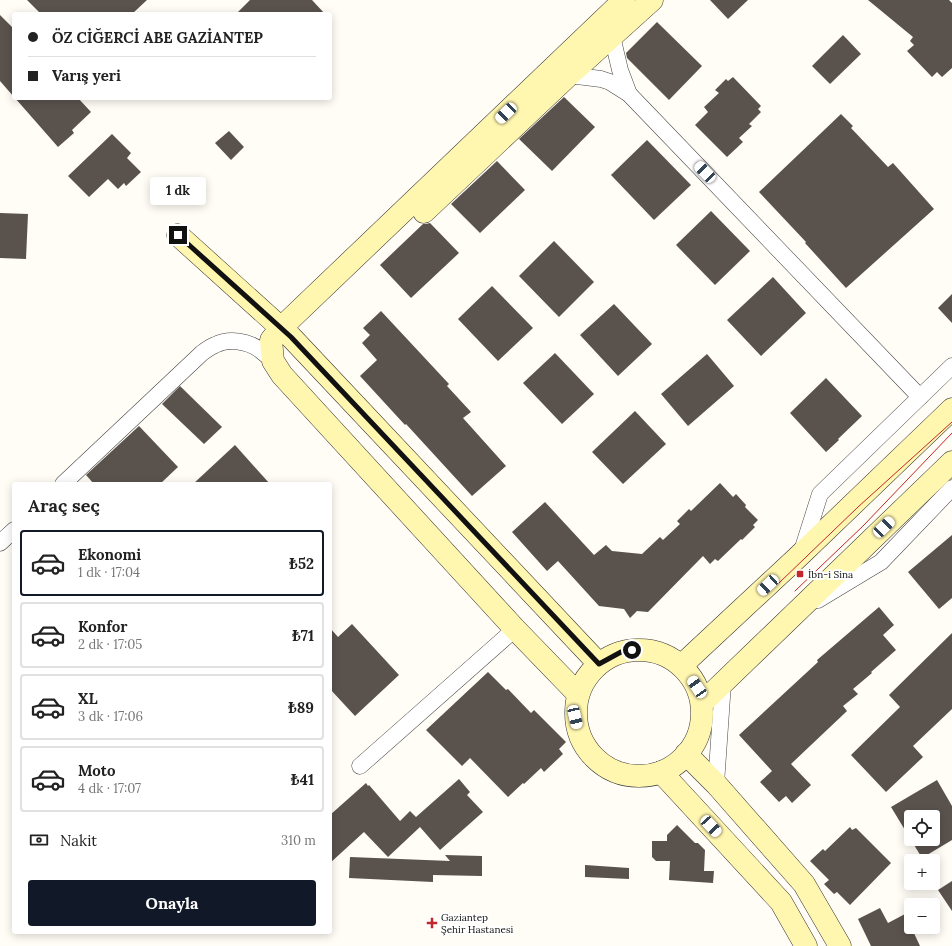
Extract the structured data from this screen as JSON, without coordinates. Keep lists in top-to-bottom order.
{
  "places": {
    "transit": ["İbn-i Sina"],
    "health": ["Gaziantep Şehir Hastanesi"]
  },
  "page": {
    "banner": ["ÖZ CİĞERCİ ABE GAZİANTEP", "Varış yeri"],
    "bubble": "1 dk",
    "heading": "Araç seç",
    "list": [
      {
        "name": "Ekonomi",
        "note": "1 dk · 17:04",
        "value": "₺52"
      },
      {
        "name": "Konfor",
        "note": "2 dk · 17:05",
        "value": "₺71"
      },
      {
        "name": "XL",
        "note": "3 dk · 17:06",
        "value": "₺89"
      },
      {
        "name": "Moto",
        "note": "4 dk · 17:07",
        "value": "₺41"
      }
    ],
    "map_buttons": ["+", "−"],
    "pay": ["Nakit", "310 m"],
    "buttons": "Onayla"
  }
}
